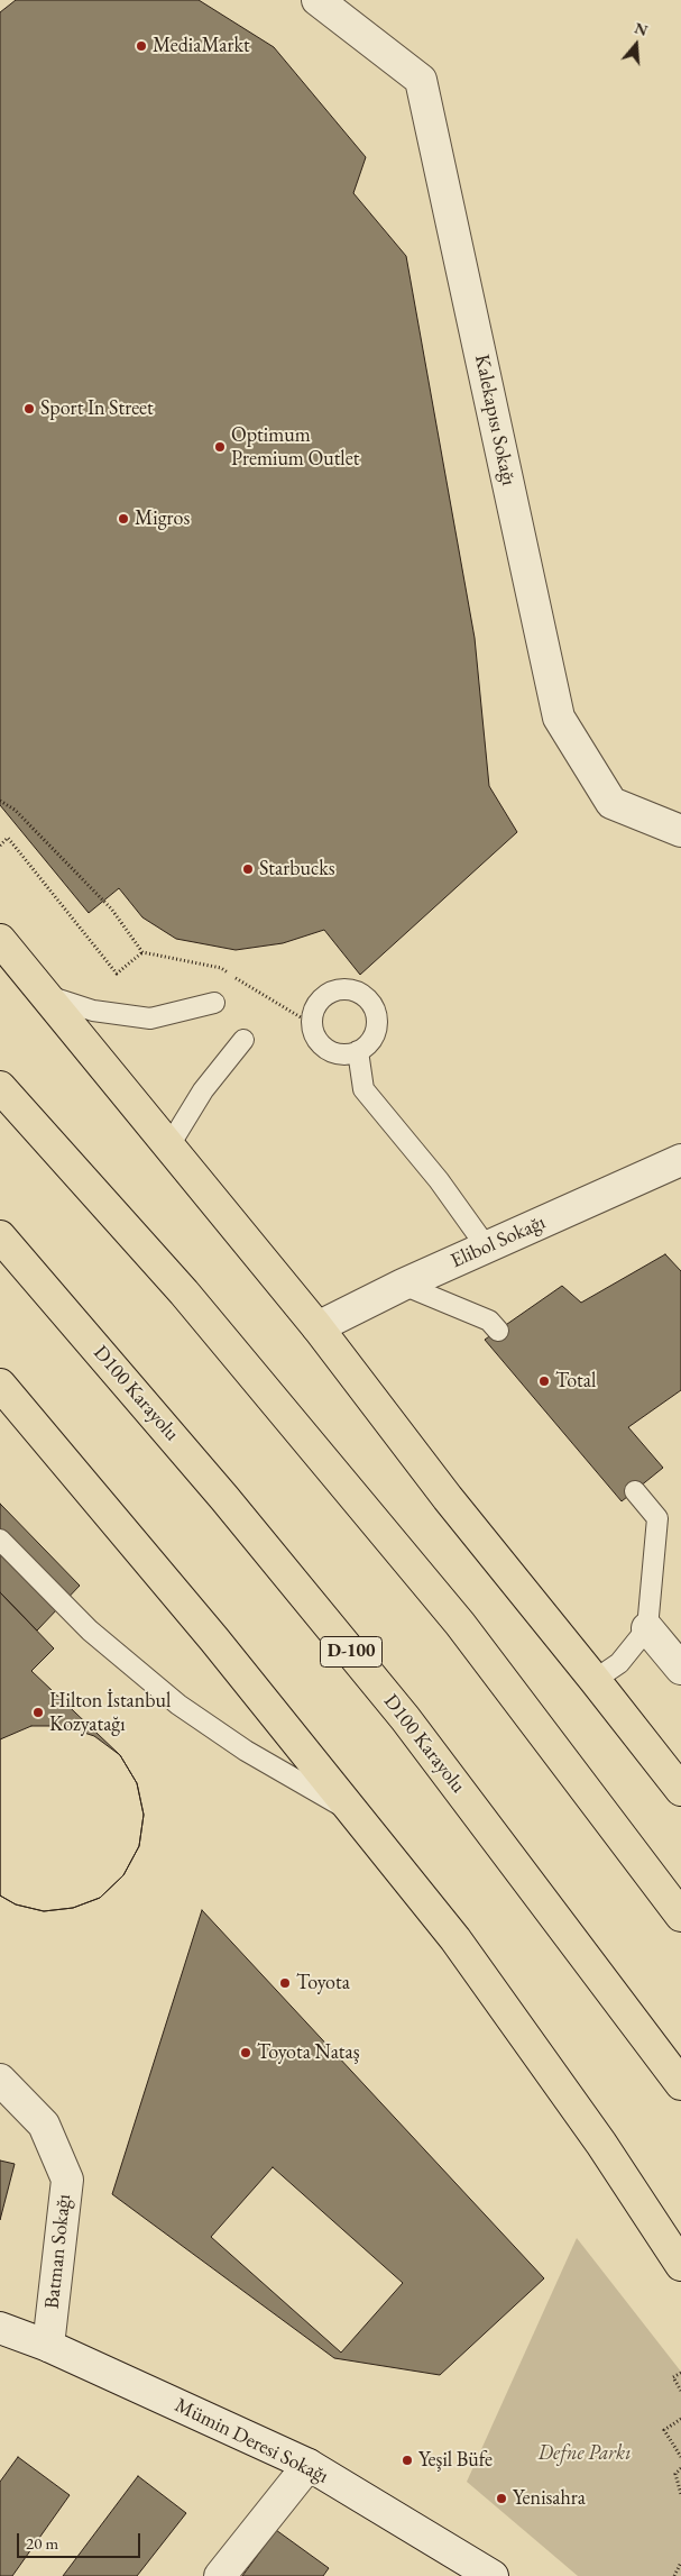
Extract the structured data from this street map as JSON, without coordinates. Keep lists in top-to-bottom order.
{
  "streets": {
    "highway": ["D100 Karayolu", "D-100"],
    "street": [
      "Kalekapısı Sokağı",
      "Elibol Sokağı",
      "Batman Sokağı",
      "Mümin Deresi Sokağı"
    ]
  },
  "crossings": [
    ["Batman Sokağı", "Mümin Deresi Sokağı"]
  ],
  "parks": ["Defne Parkı"],
  "places": [
    "MediaMarkt",
    "Sport In Street",
    "Optimum Premium Outlet",
    "Migros",
    "Starbucks",
    "Total",
    "Hilton İstanbul Kozyatağı",
    "Toyota",
    "Toyota Nataş",
    "Yeşil Büfe",
    "Yenisahra"
  ],
  "scale_bar": "20 m",
  "north": "top"
}
